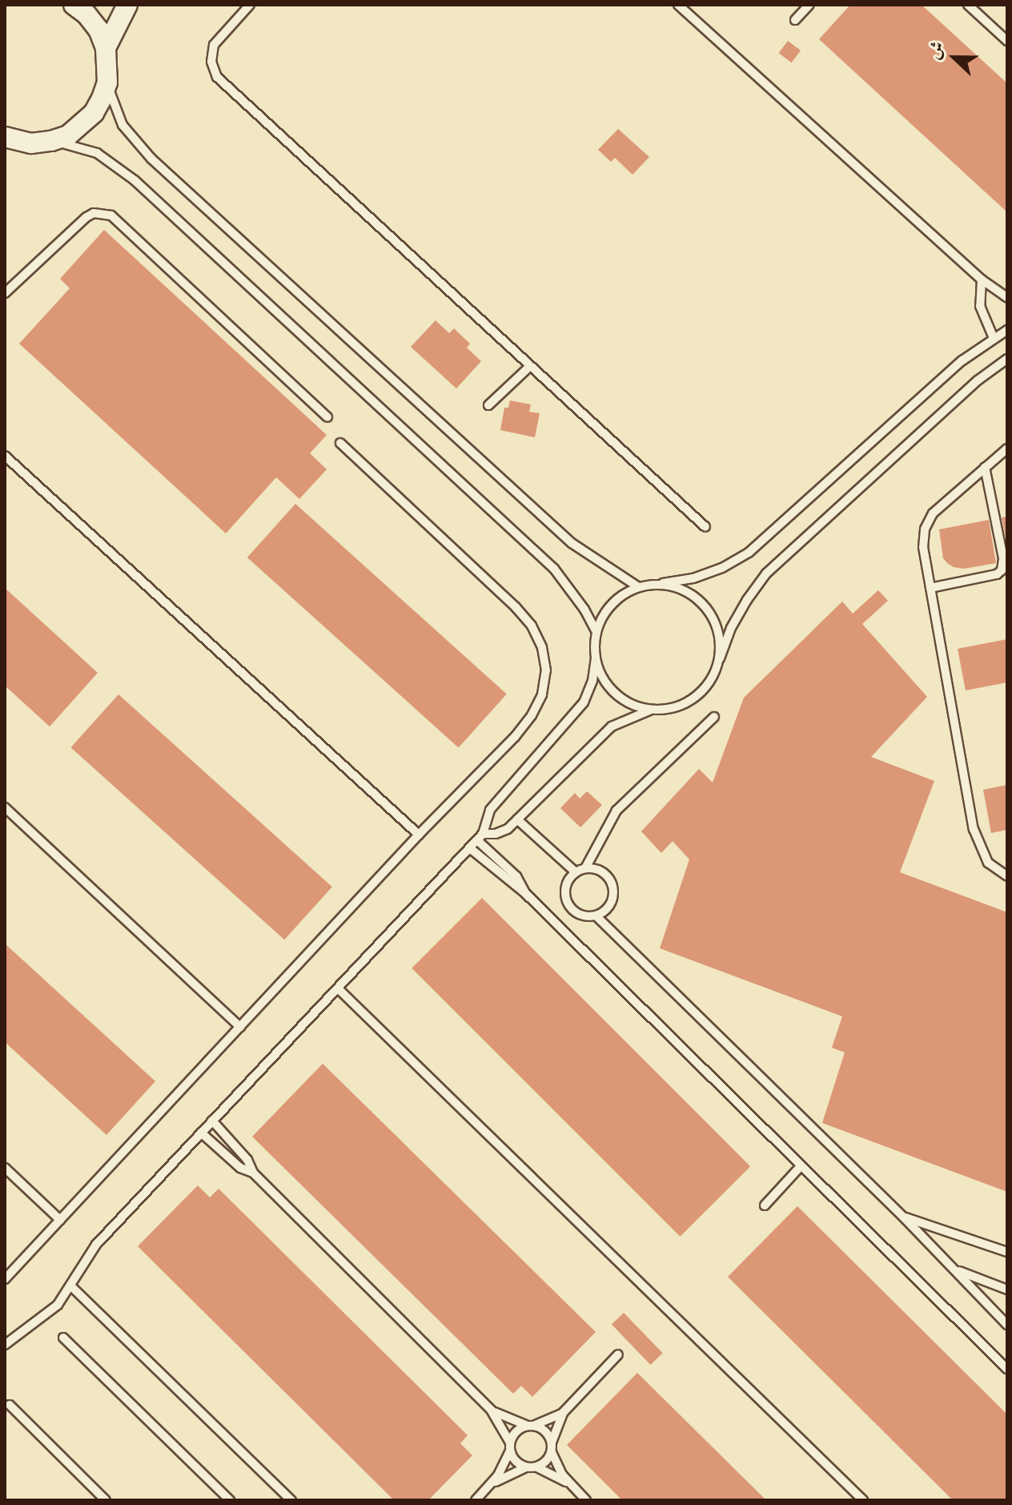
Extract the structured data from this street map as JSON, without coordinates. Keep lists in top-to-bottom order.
{
  "north": "left"
}
